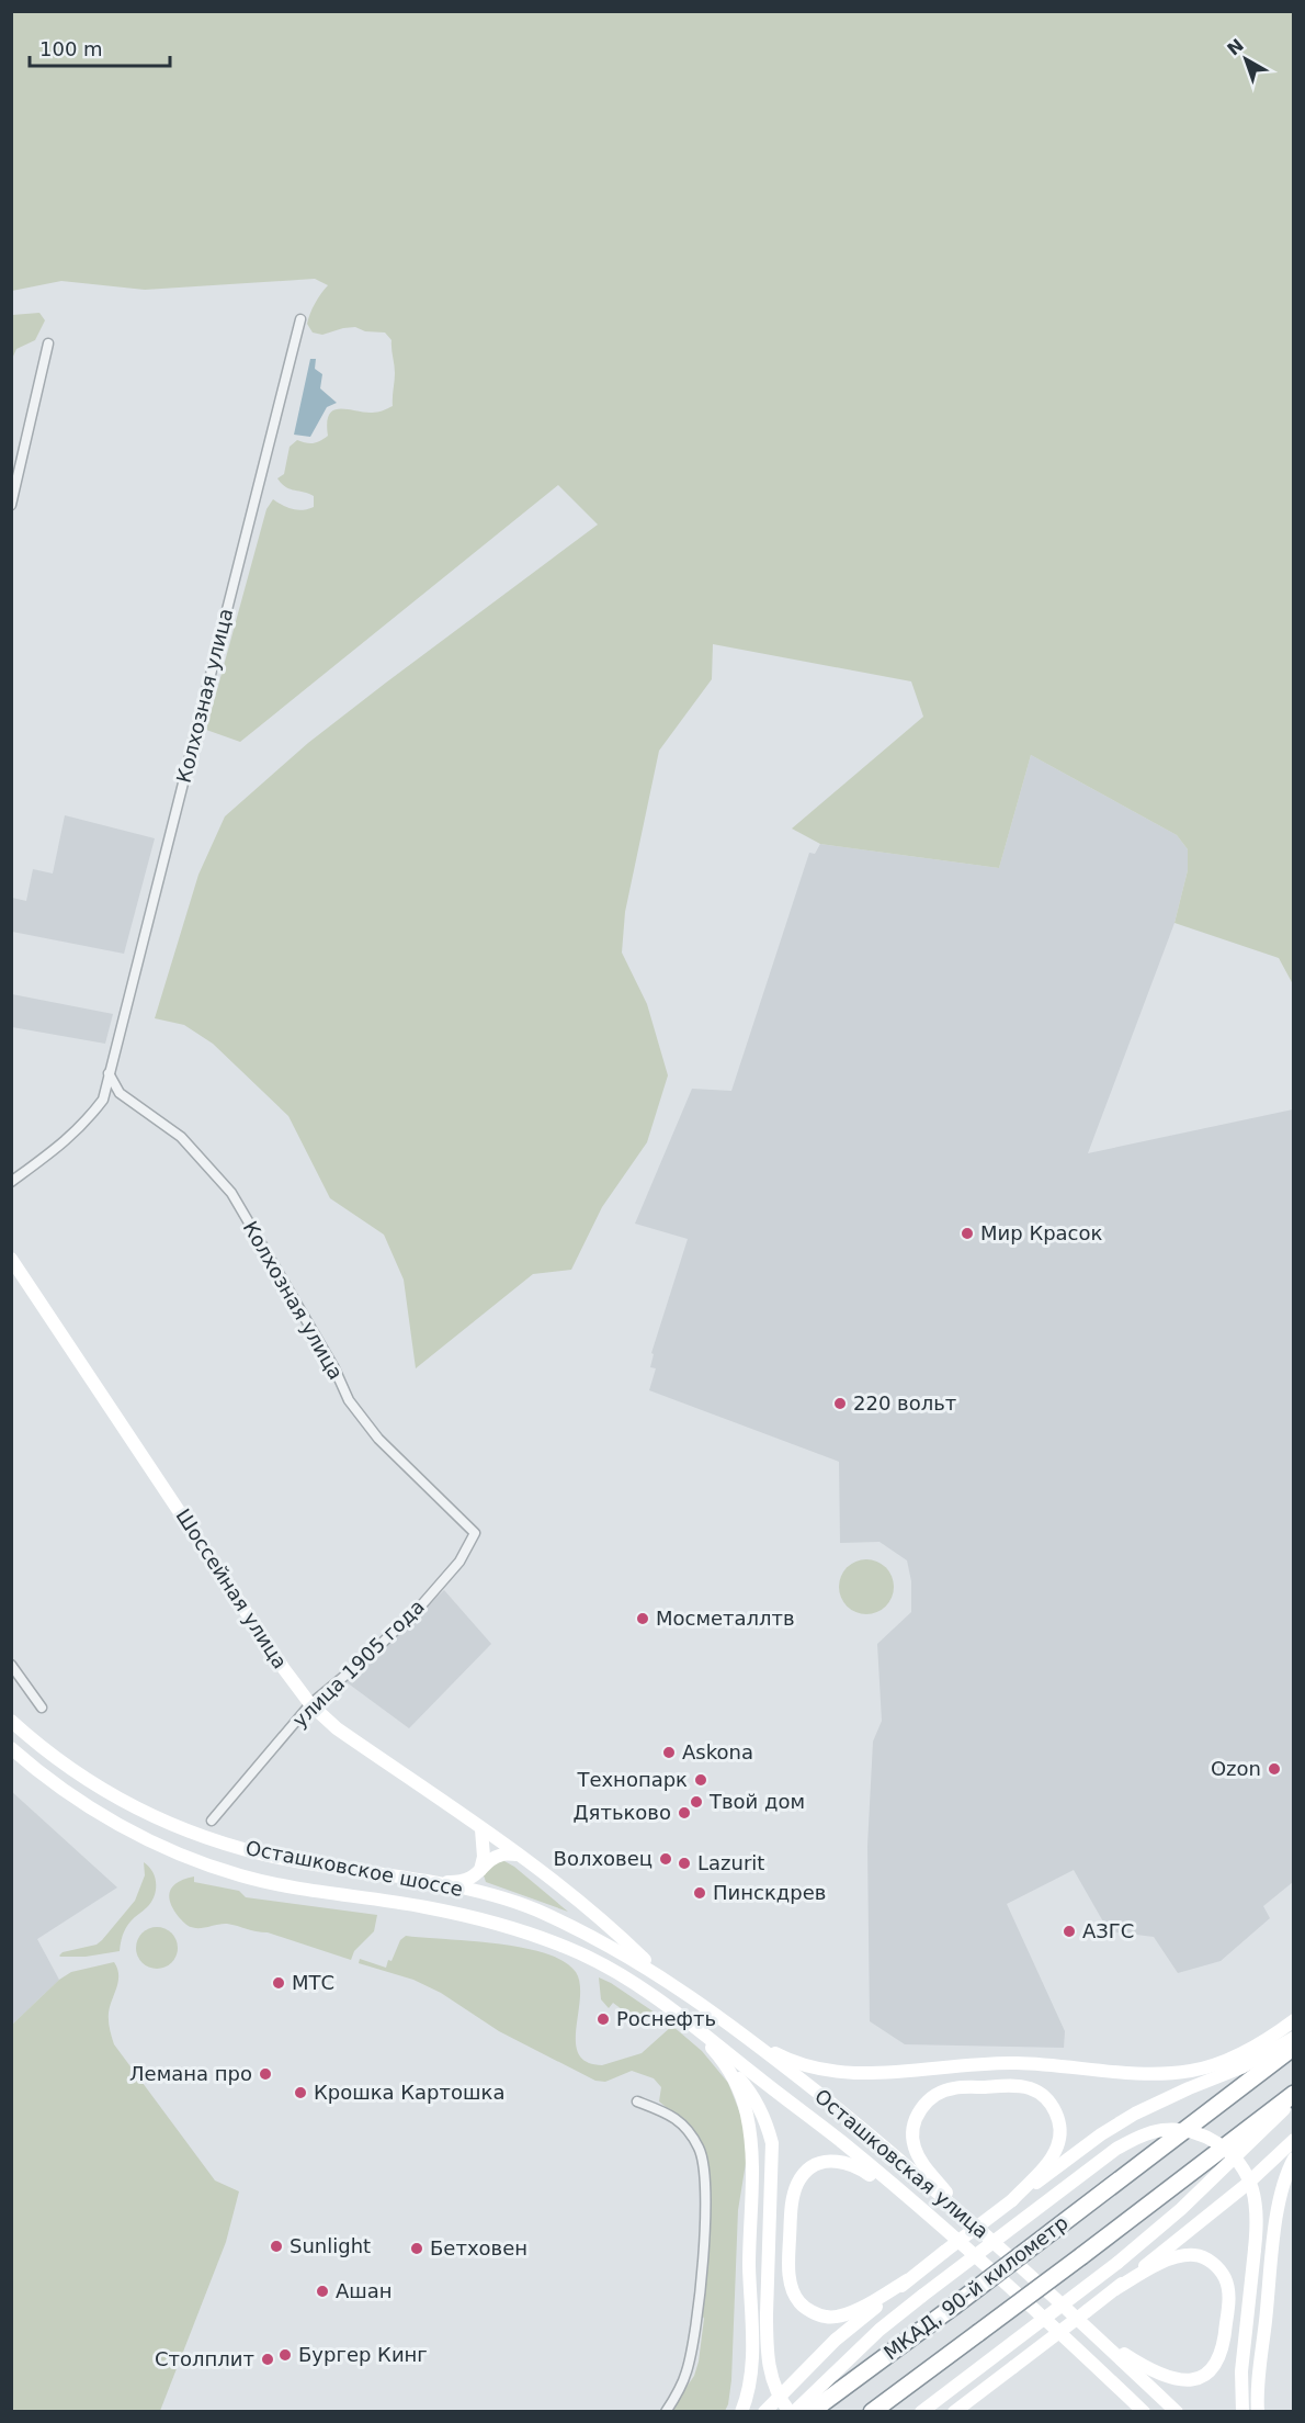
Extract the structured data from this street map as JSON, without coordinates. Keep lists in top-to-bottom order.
{
  "streets": {
    "highway": ["МКАД, 90-й километр"],
    "main road": ["Шоссейная улица", "Осташковское шоссе", "Осташковская улица"],
    "street": ["Колхозная улица", "улица 1905 года"]
  },
  "crossings": [
    ["Колхозная улица", "улица 1905 года"],
    ["Шоссейная улица", "улица 1905 года"],
    ["Шоссейная улица", "Осташковское шоссе"],
    ["Осташковское шоссе", "Осташковская улица"]
  ],
  "places": [
    "Мир Красок",
    "220 вольт",
    "Мосметаллтв",
    "Askona",
    "Ozon",
    "Технопарк",
    "Твой дом",
    "Дятьково",
    "Волховец",
    "Lazurit",
    "Пинскдрев",
    "АЗГС",
    "МТС",
    "Роснефть",
    "Лемана про",
    "Крошка Картошка",
    "Sunlight",
    "Бетховен",
    "Ашан",
    "Бургер Кинг",
    "Столплит"
  ],
  "scale_bar": "100 m",
  "north": "top left"
}
